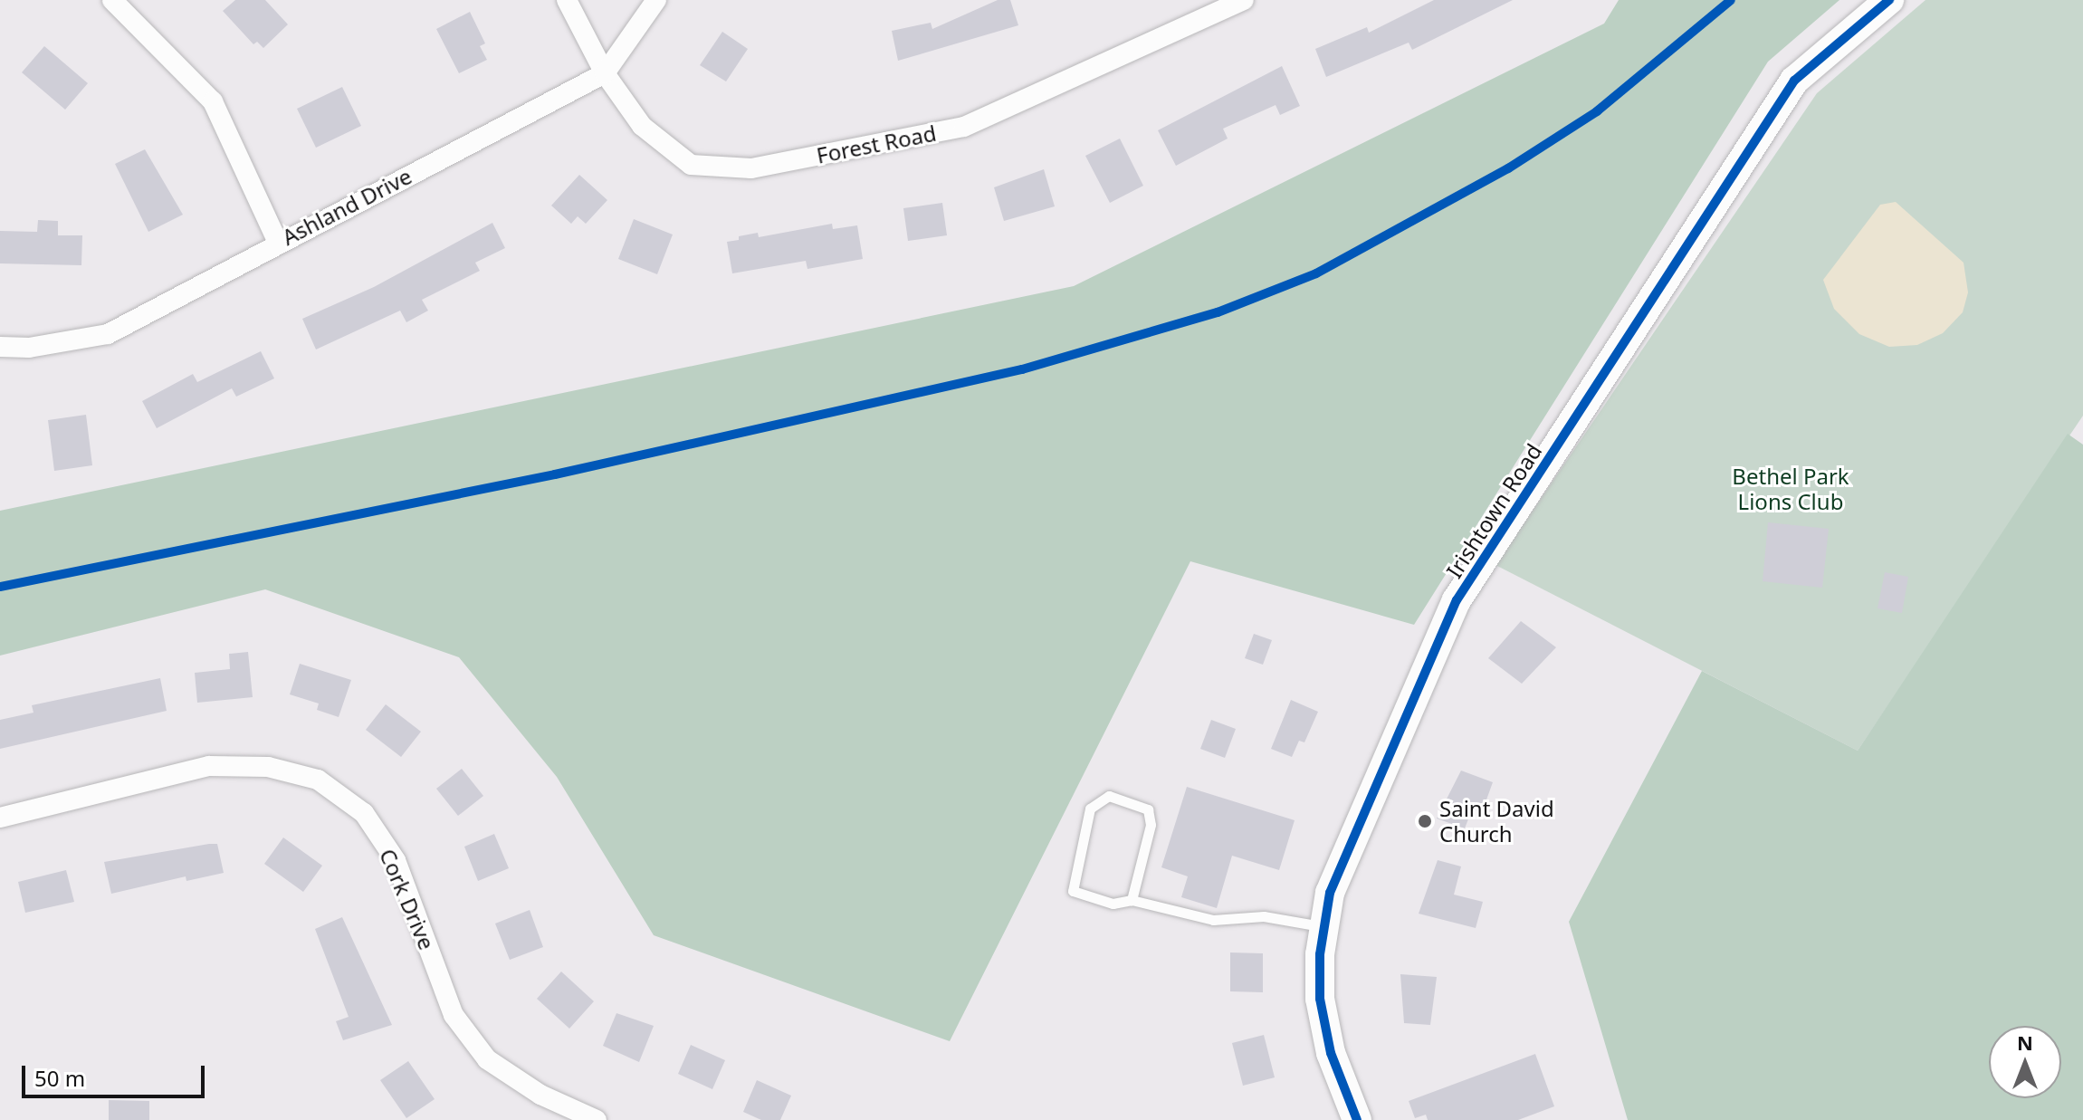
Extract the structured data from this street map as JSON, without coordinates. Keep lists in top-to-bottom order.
{
  "streets": {
    "street": [
      "Forest Road",
      "Ashland Drive",
      "Irishtown Road",
      "Cork Drive"
    ]
  },
  "crossings": [
    ["Forest Road", "Ashland Drive"]
  ],
  "parks": ["Bethel Park Lions Club"],
  "places": ["Saint David Church"],
  "scale_bar": "50 m",
  "north": "top"
}
